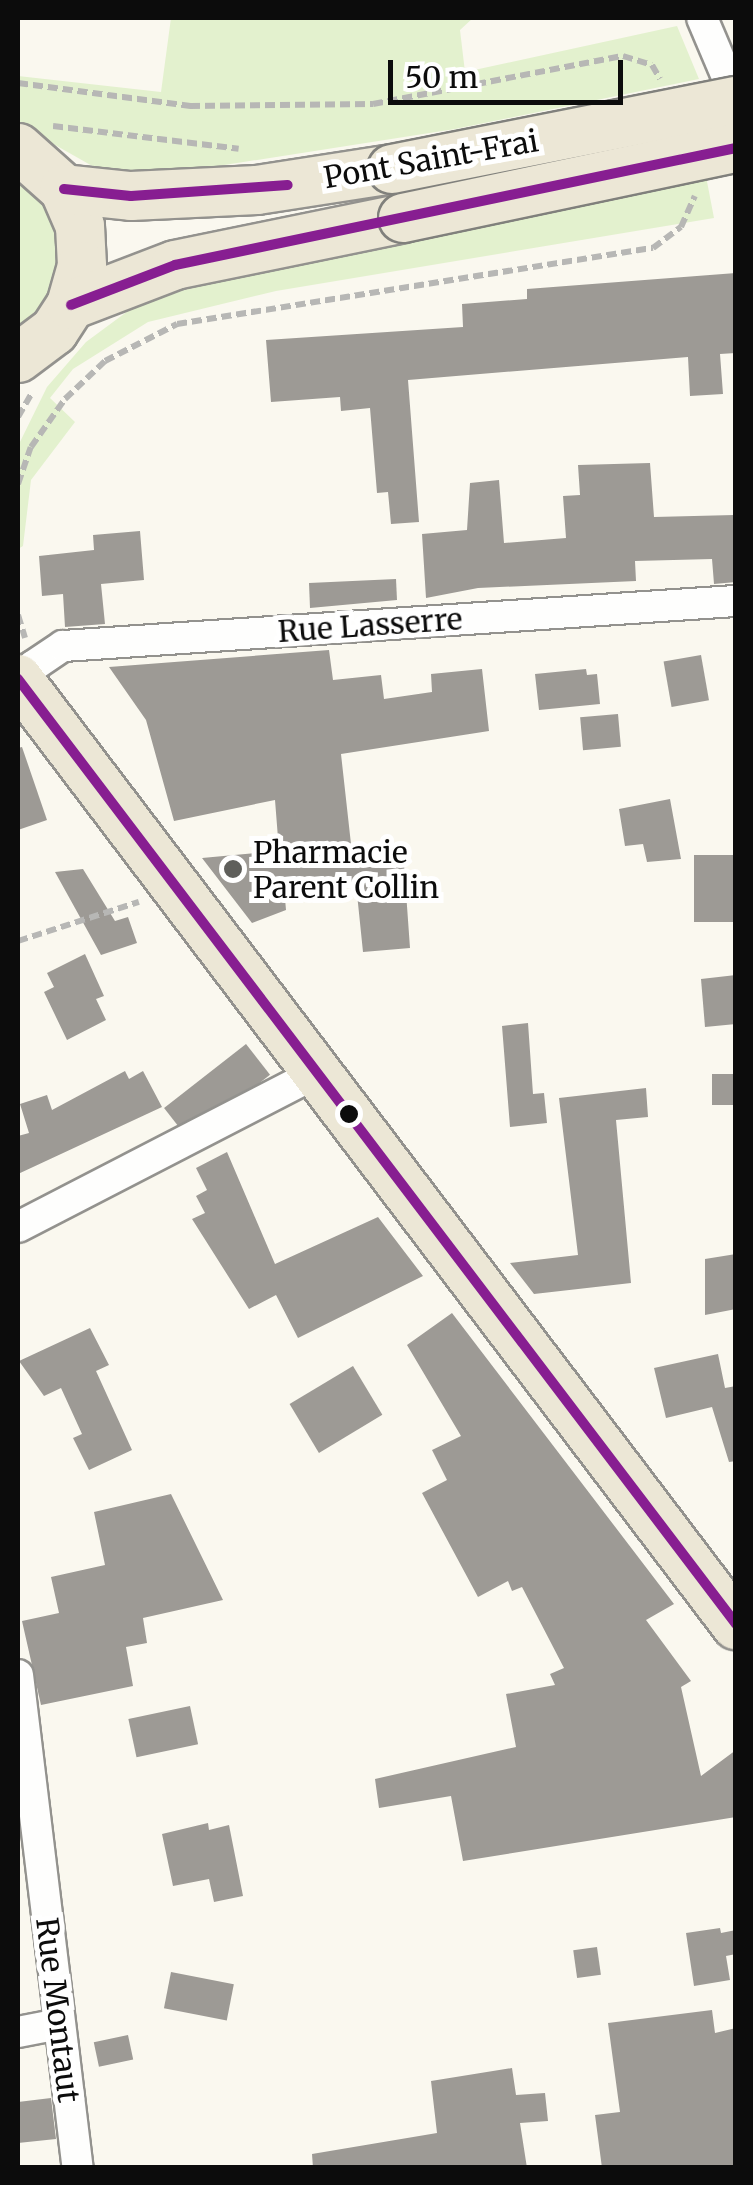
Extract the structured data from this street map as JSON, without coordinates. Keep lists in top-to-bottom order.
{
  "streets": {
    "main road": ["Pont Saint-Frai"],
    "street": ["Rue Lasserre", "Rue Montaut"]
  },
  "places": ["Pharmacie Parent Collin"],
  "scale_bar": "50 m"
}
